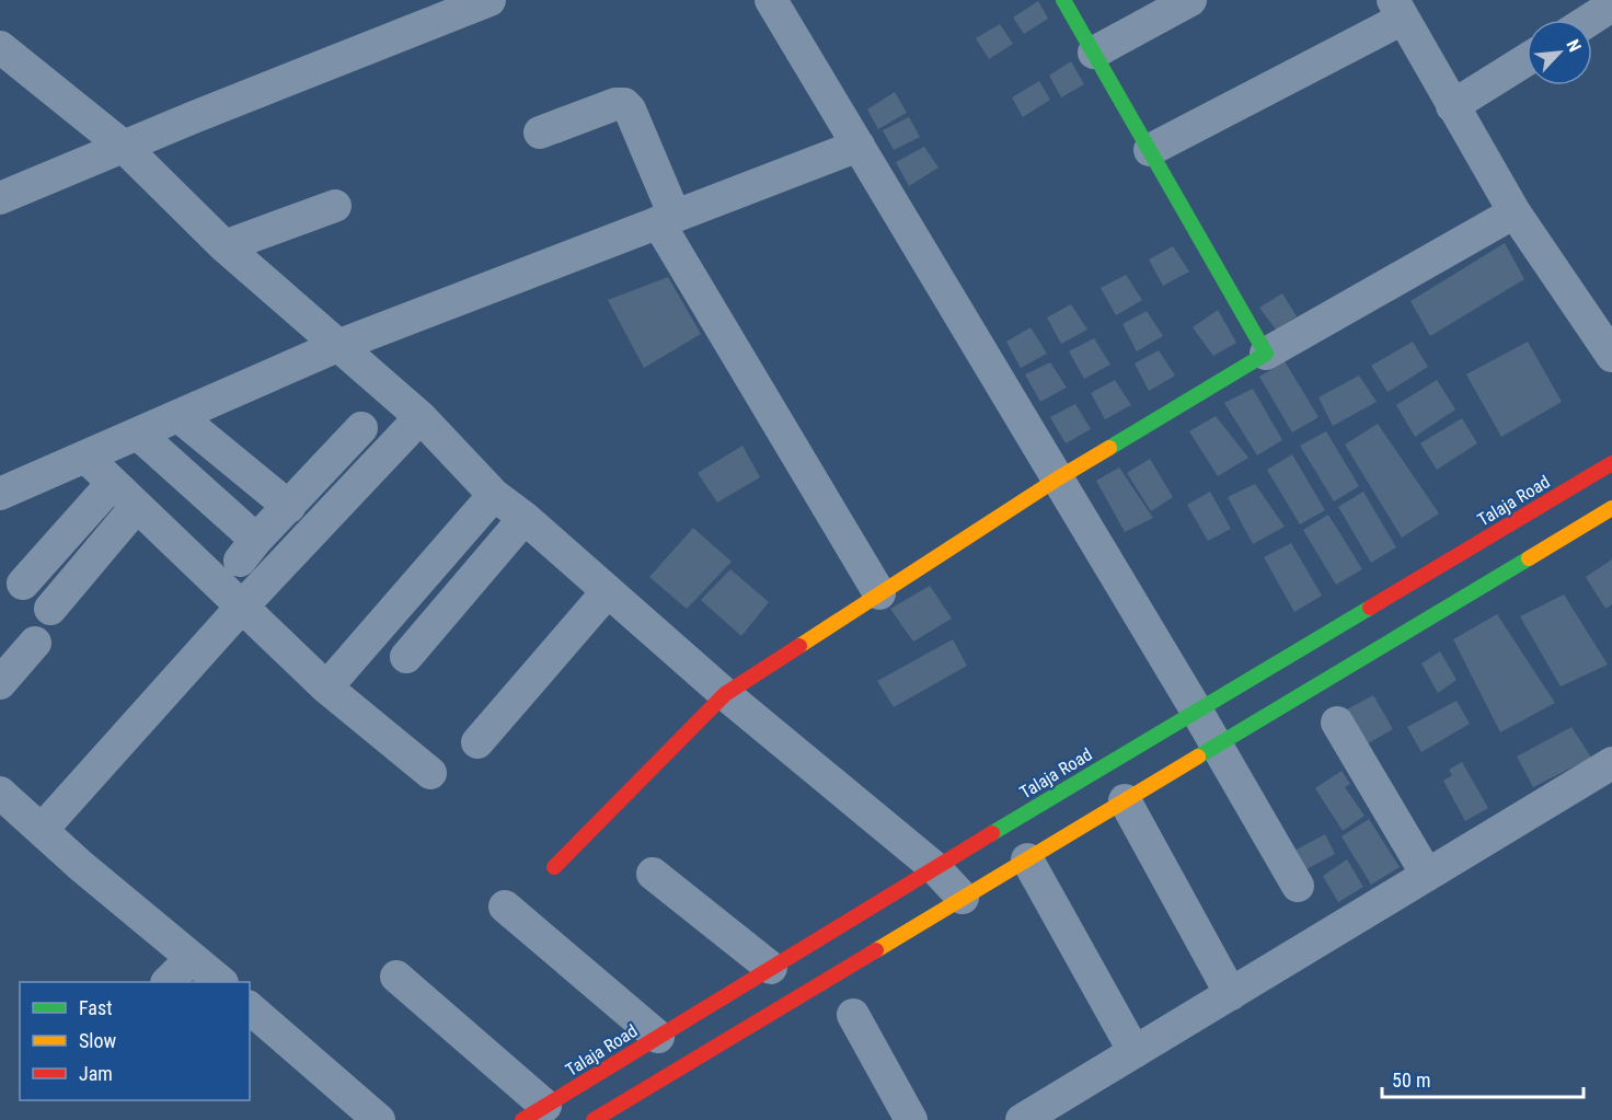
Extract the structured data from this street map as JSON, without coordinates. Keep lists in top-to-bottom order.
{
  "streets": {
    "main road": ["Talaja Road"]
  },
  "legend": ["Fast", "Slow", "Jam"],
  "scale_bar": "50 m",
  "north": "top right"
}
